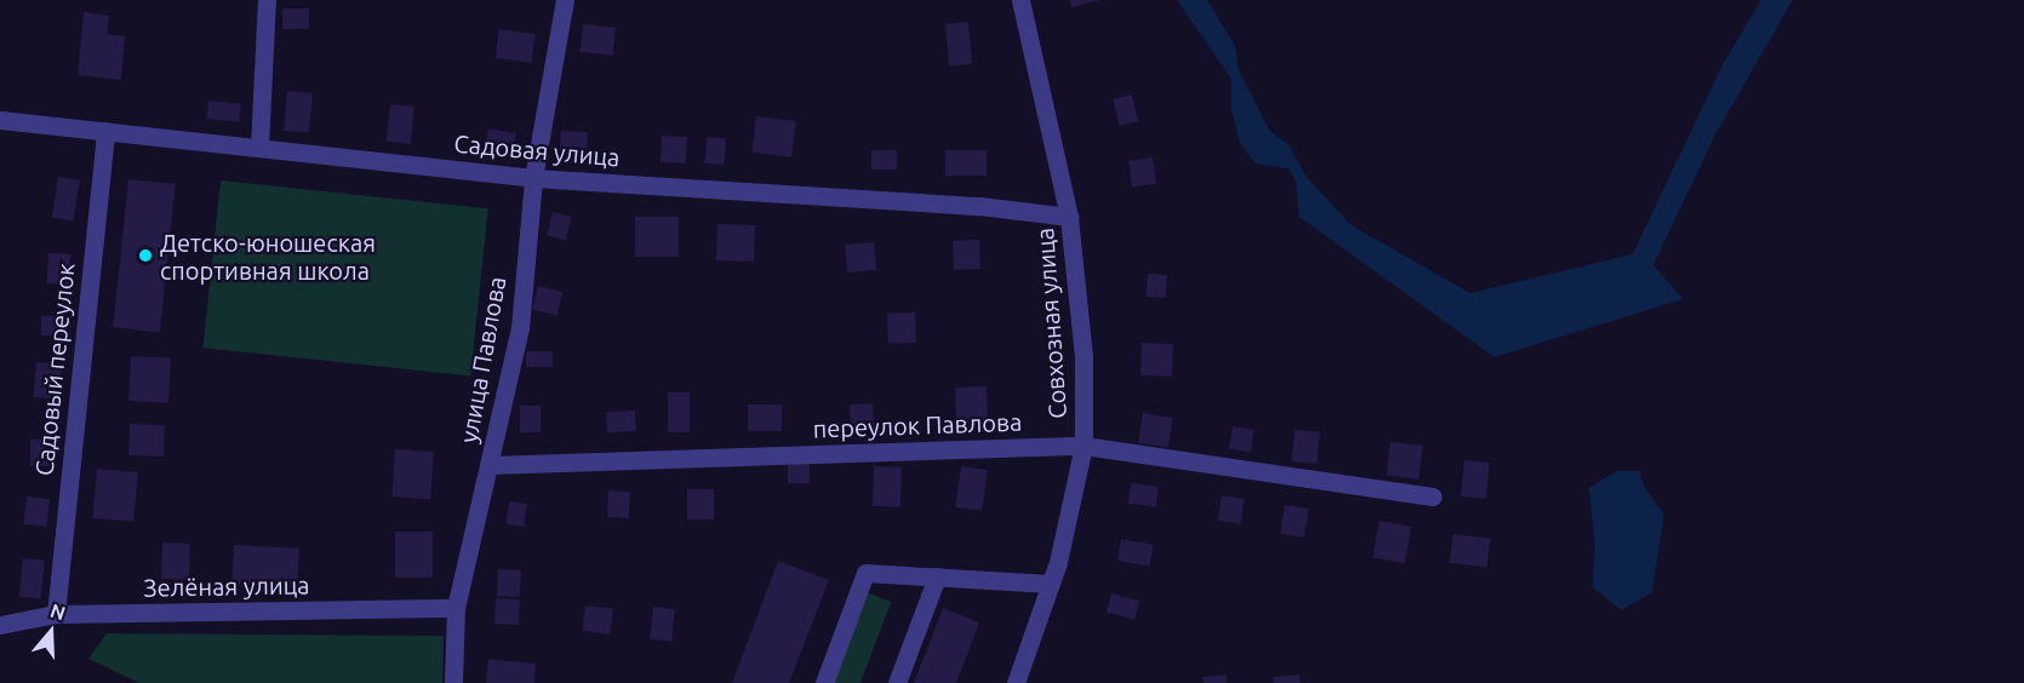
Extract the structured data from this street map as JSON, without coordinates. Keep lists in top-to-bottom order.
{
  "streets": {
    "street": [
      "Садовая улица",
      "Совхозная улица",
      "улица Павлова",
      "Садовый переулок",
      "переулок Павлова",
      "Зелёная улица"
    ]
  },
  "crossings": [
    ["Садовая улица", "Совхозная улица"],
    ["Садовая улица", "улица Павлова"],
    ["Садовая улица", "Садовый переулок"],
    ["Совхозная улица", "переулок Павлова"],
    ["улица Павлова", "переулок Павлова"],
    ["улица Павлова", "Зелёная улица"],
    ["Садовый переулок", "Зелёная улица"]
  ],
  "places": ["Детско-юношеская спортивная школа"],
  "north": "top"
}
